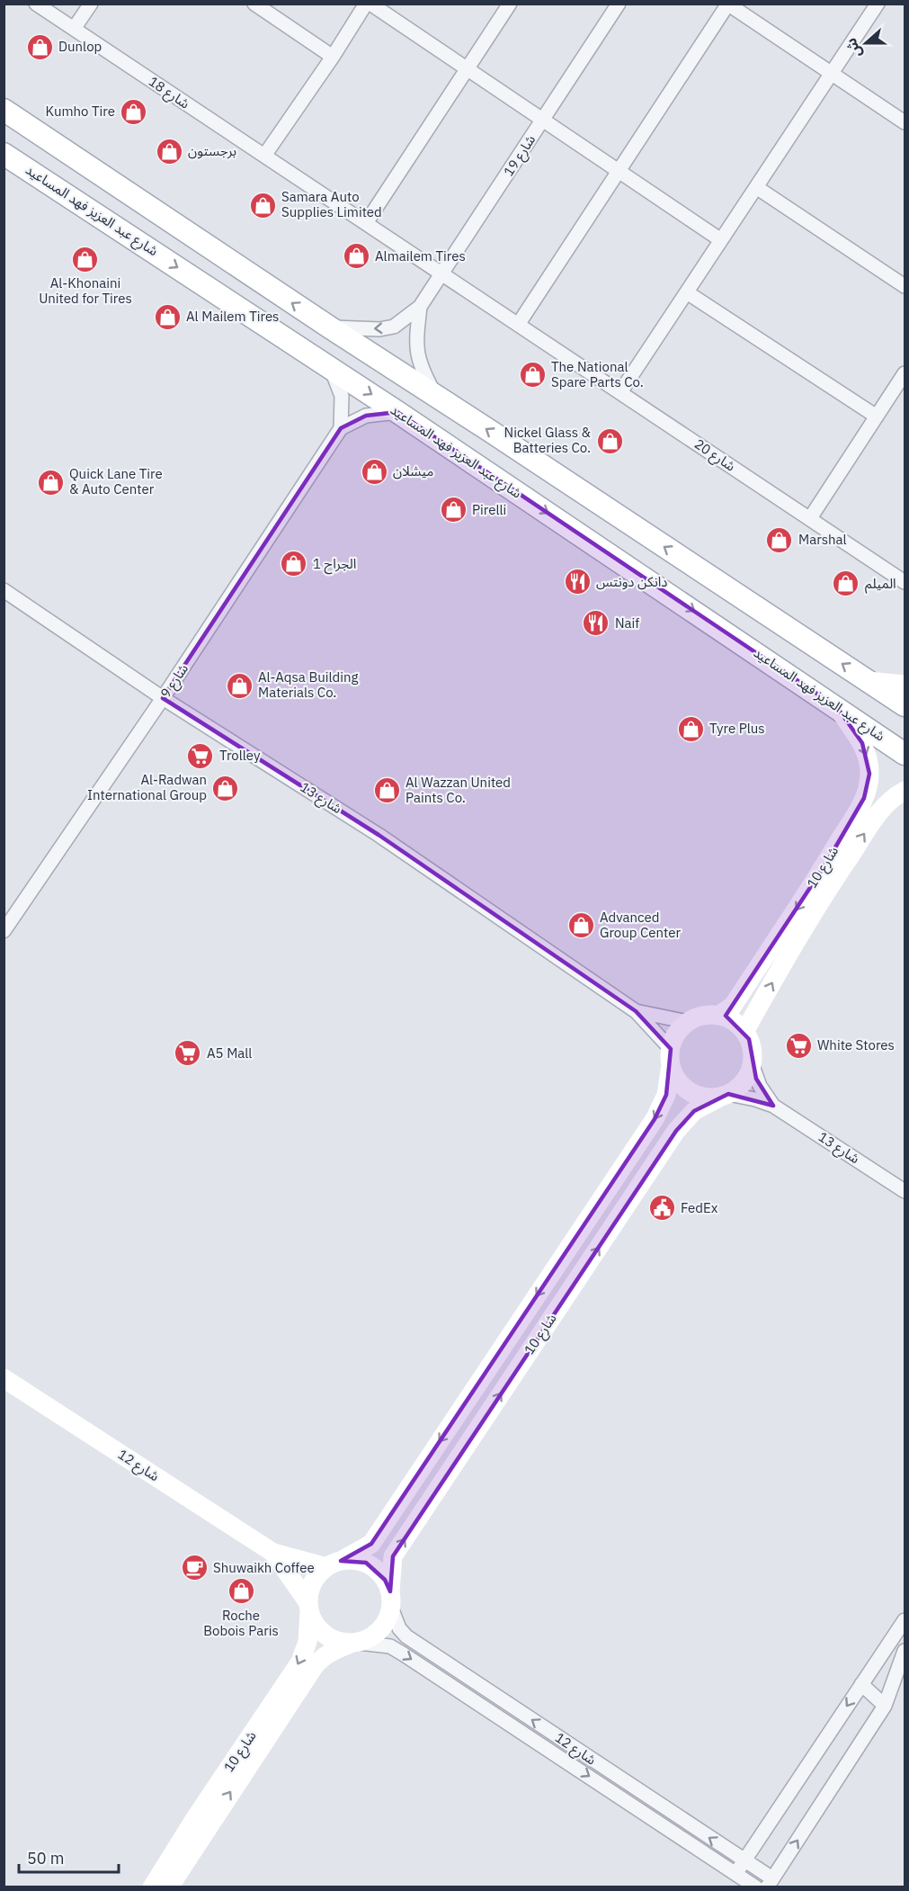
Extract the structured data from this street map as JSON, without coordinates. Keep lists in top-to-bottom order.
{
  "streets": {
    "main road": ["شارع عبد العزيز فهد المساعيد"],
    "street": [
      "شارع 18",
      "شارع 19",
      "شارع 20",
      "شارع 9",
      "شارع 13",
      "شارع 10",
      "شارع 12"
    ]
  },
  "crossings": [
    ["شارع 18", "شارع 19"],
    ["شارع 18", "شارع 20"],
    ["شارع 19", "شارع 20"],
    ["شارع عبد العزيز فهد المساعيد", "شارع 9"],
    ["شارع عبد العزيز فهد المساعيد", "شارع 10"],
    ["شارع 9", "شارع 13"],
    ["شارع 13", "شارع 10"],
    ["شارع 10", "شارع 12"]
  ],
  "places": {
    "shop": [
      "Dunlop",
      "Kumho Tire",
      "برجستون",
      "Samara Auto Supplies Limited",
      "Almailem Tires",
      "Al-Khonaini United for Tires",
      "Al Mailem Tires",
      "The National Spare Parts Co.",
      "Nickel Glass & Batteries Co.",
      "ميشلان",
      "Quick Lane Tire & Auto Center",
      "Pirelli",
      "Marshal",
      "الجراح 1",
      "الميلم",
      "Al-Aqsa Building Materials Co.",
      "Tyre Plus",
      "Al-Radwan International Group",
      "Al Wazzan United Paints Co.",
      "Advanced Group Center",
      "Roche Bobois Paris"
    ],
    "restaurant": ["دانكن دونتس", "Naif"],
    "supermarket": ["Trolley", "White Stores", "A5 Mall"],
    "public building": ["FedEx"],
    "cafe": ["Shuwaikh Coffee"]
  },
  "scale_bar": "50 m",
  "north": "left"
}
